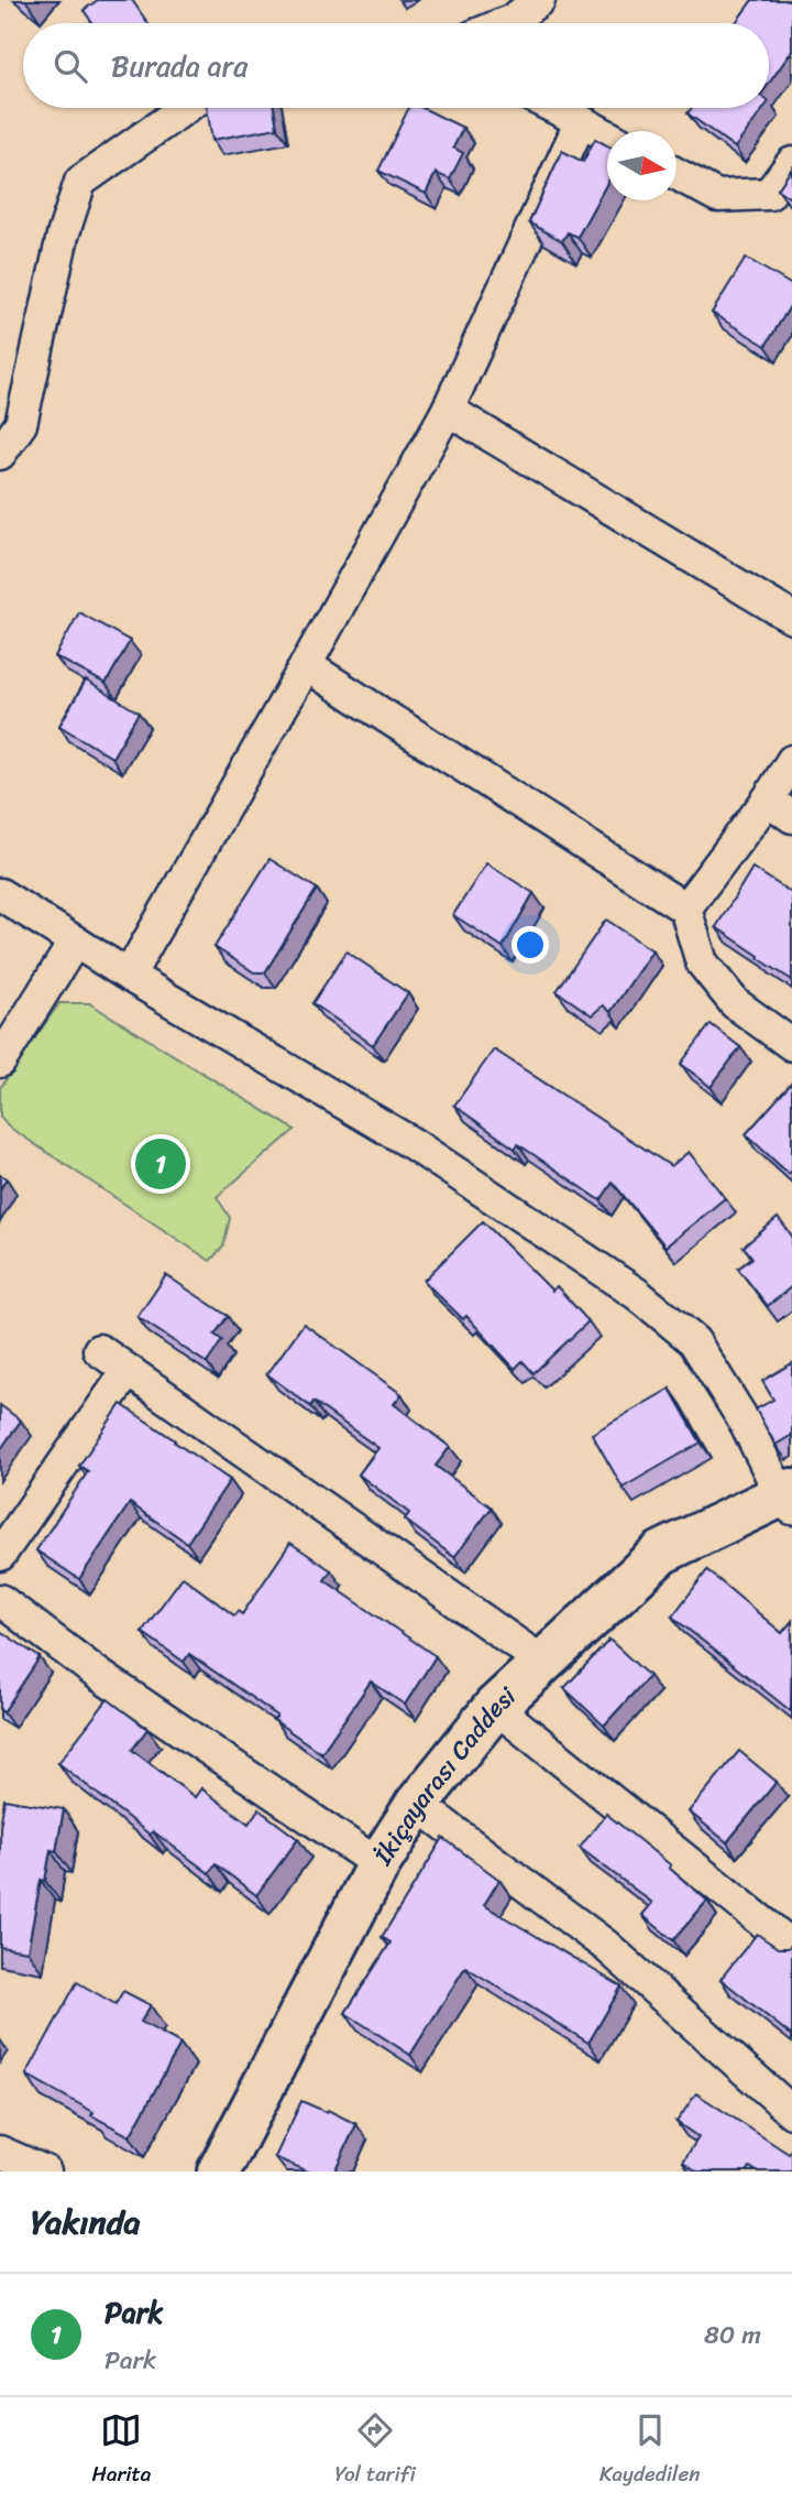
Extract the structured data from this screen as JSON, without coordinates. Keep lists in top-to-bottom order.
{
  "streets": {
    "street": ["İkiçayarası Caddesi"]
  },
  "north": "right",
  "page": {
    "search": "Burada ara",
    "pins": "1",
    "heading": "Yakında",
    "list": [
      {
        "mark": "1",
        "name": "Park",
        "note": "Park",
        "value": "80 m"
      }
    ],
    "nav": ["Harita", "Yol tarifi", "Kaydedilen"]
  }
}
